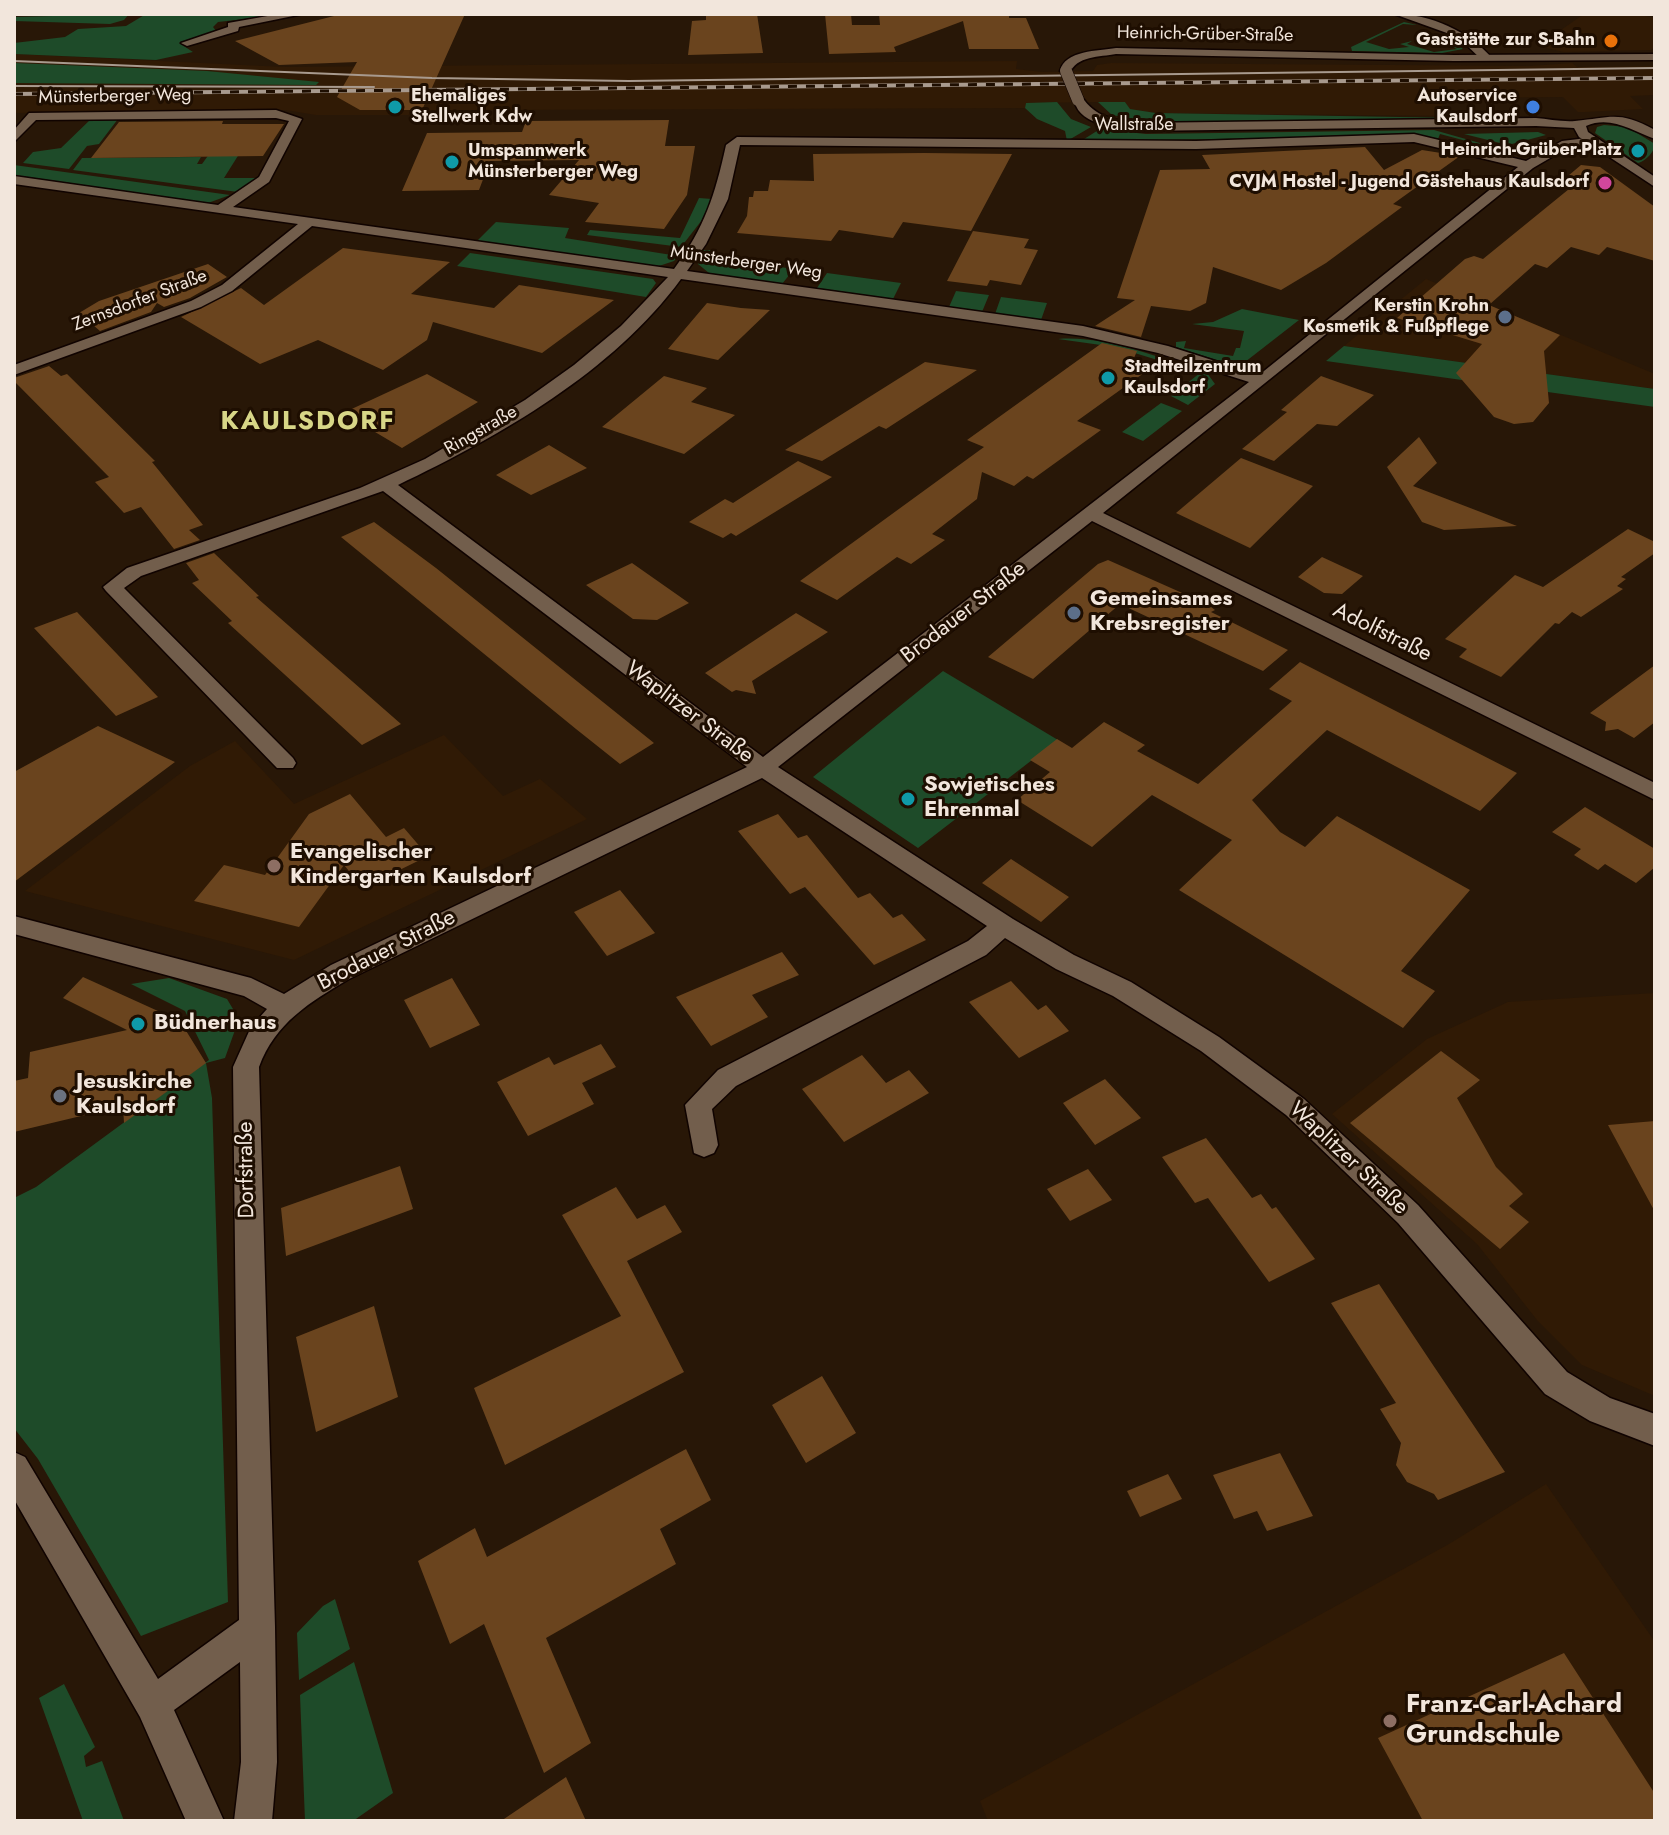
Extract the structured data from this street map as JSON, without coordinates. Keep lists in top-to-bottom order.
{
  "streets": {
    "street": [
      "Heinrich-Grüber-Straße",
      "Münsterberger Weg",
      "Wallstraße",
      "Zernsdorfer Straße",
      "Ringstraße",
      "Brodauer Straße",
      "Adolfstraße",
      "Waplitzer Straße",
      "Dorfstraße"
    ]
  },
  "crossings": [
    ["Münsterberger Weg", "Zernsdorfer Straße"],
    ["Münsterberger Weg", "Ringstraße"],
    ["Münsterberger Weg", "Brodauer Straße"],
    ["Wallstraße", "Ringstraße"],
    ["Wallstraße", "Brodauer Straße"],
    ["Ringstraße", "Waplitzer Straße"],
    ["Brodauer Straße", "Adolfstraße"],
    ["Brodauer Straße", "Waplitzer Straße"],
    ["Brodauer Straße", "Dorfstraße"]
  ],
  "districts": ["KAULSDORF"],
  "places": [
    "Gaststätte zur S-Bahn",
    "Ehemaliges Stellwerk Kdw",
    "Autoservice Kaulsdorf",
    "Heinrich-Grüber-Platz",
    "Umspannwerk Münsterberger Weg",
    "CVJM Hostel - Jugend Gästehaus Kaulsdorf",
    "Kerstin Krohn Kosmetik & Fußpflege",
    "Stadtteilzentrum Kaulsdorf",
    "Gemeinsames Krebsregister",
    "Sowjetisches Ehrenmal",
    "Evangelischer Kindergarten Kaulsdorf",
    "Büdnerhaus",
    "Jesuskirche Kaulsdorf",
    "Franz-Carl-Achard Grundschule"
  ]
}
